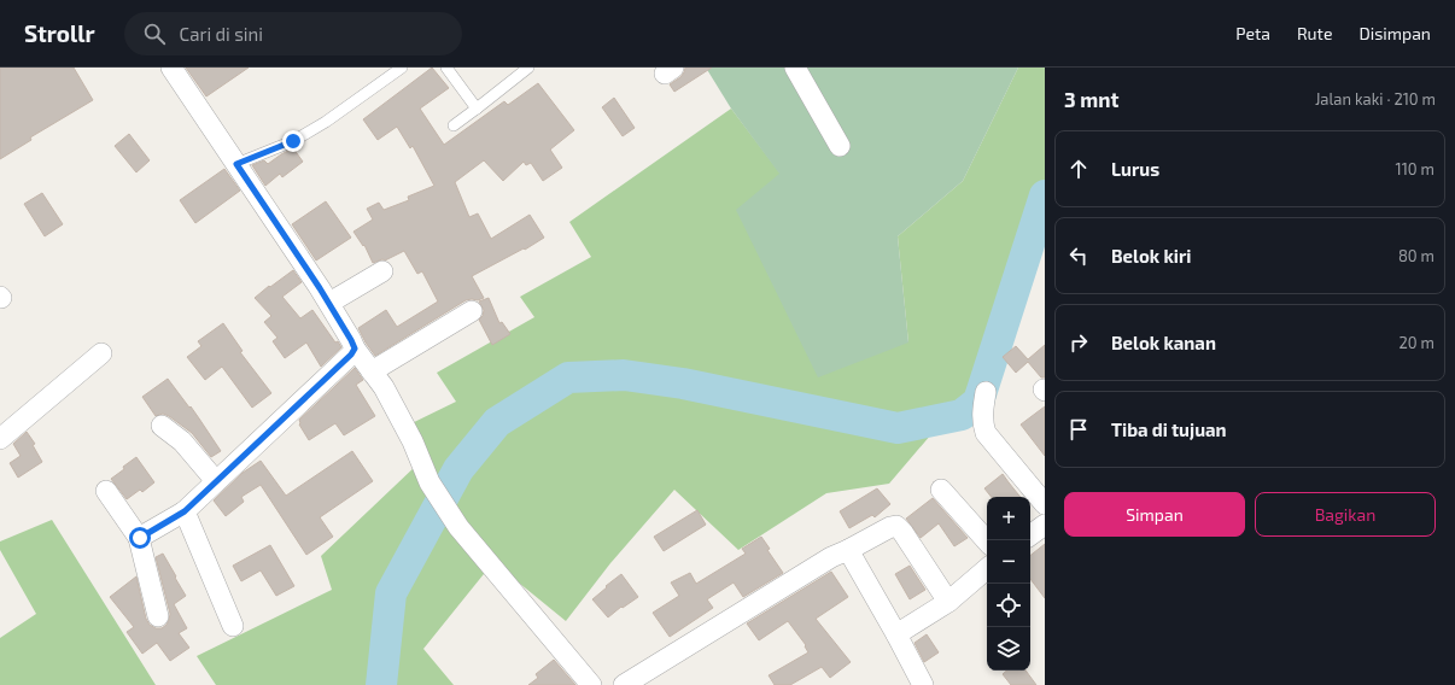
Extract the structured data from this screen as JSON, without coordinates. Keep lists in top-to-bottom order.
{
  "page": {
    "header": "Strollr",
    "search": "Cari di sini",
    "nav": ["Peta", "Rute", "Disimpan"],
    "heading": ["3 mnt", "Jalan kaki · 210 m"],
    "list": [
      ["Lurus", "110 m"],
      ["Belok kiri", "80 m"],
      ["Belok kanan", "20 m"],
      "Tiba di tujuan"
    ],
    "buttons": ["Simpan", "Bagikan"],
    "map_buttons": ["+", "−"]
  }
}
